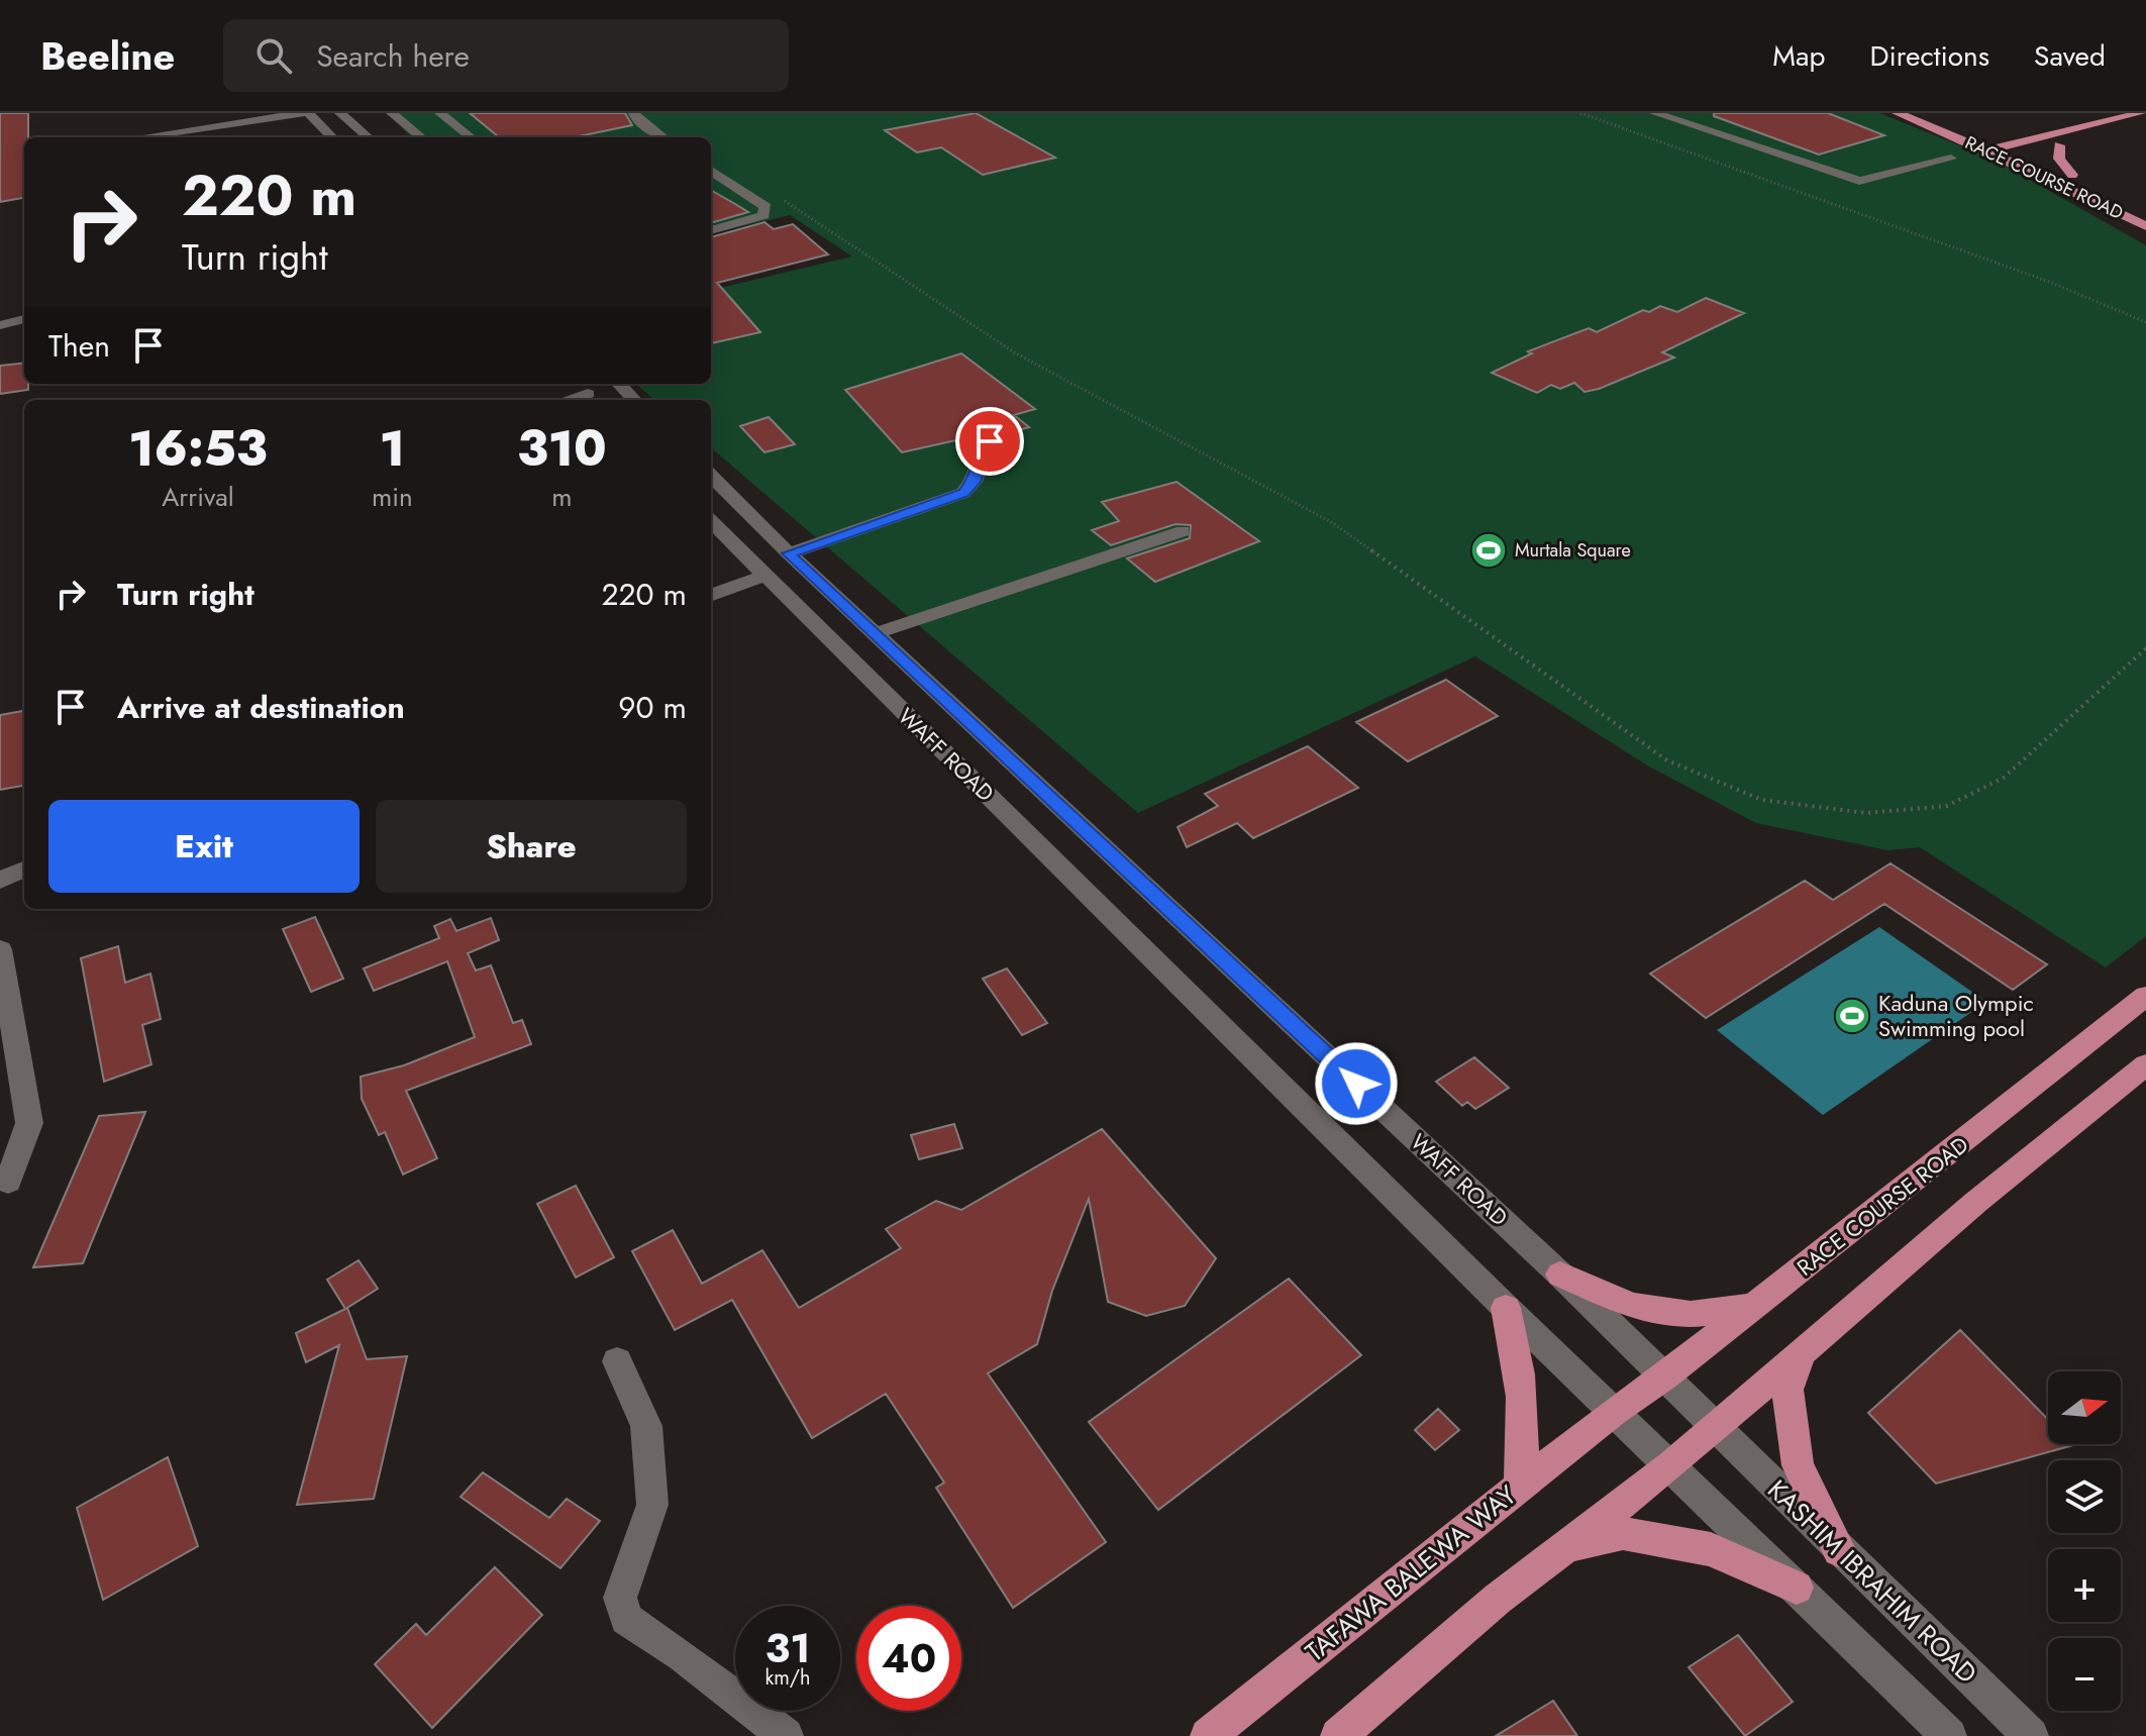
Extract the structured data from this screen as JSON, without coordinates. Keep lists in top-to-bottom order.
{
  "streets": {
    "main road": ["RACE COURSE ROAD", "TAFAWA BALEWA WAY"],
    "street": ["WAFF ROAD", "KASHIM IBRAHIM ROAD"]
  },
  "crossings": [
    ["RACE COURSE ROAD", "WAFF ROAD"],
    ["RACE COURSE ROAD", "TAFAWA BALEWA WAY"],
    ["WAFF ROAD", "TAFAWA BALEWA WAY"],
    ["WAFF ROAD", "KASHIM IBRAHIM ROAD"]
  ],
  "places": {
    "sports": ["Murtala Square", "Kaduna Olympic Swimming pool"]
  },
  "north": "right",
  "page": {
    "header": "Beeline",
    "search": "Search here",
    "nav": ["Map", "Directions", "Saved"],
    "turn": ["220 m", "Turn right"],
    "then": "Then",
    "eta": [
      "16:53",
      "Arrival",
      "1",
      "min",
      "310",
      "m"
    ],
    "list": [
      {
        "name": "Turn right",
        "value": "220 m"
      },
      {
        "name": "Arrive at destination",
        "value": "90 m"
      }
    ],
    "buttons": ["Exit", "Share"],
    "map_buttons": ["+", "−"],
    "speed": "31 km/h",
    "limit": "40"
  }
}
